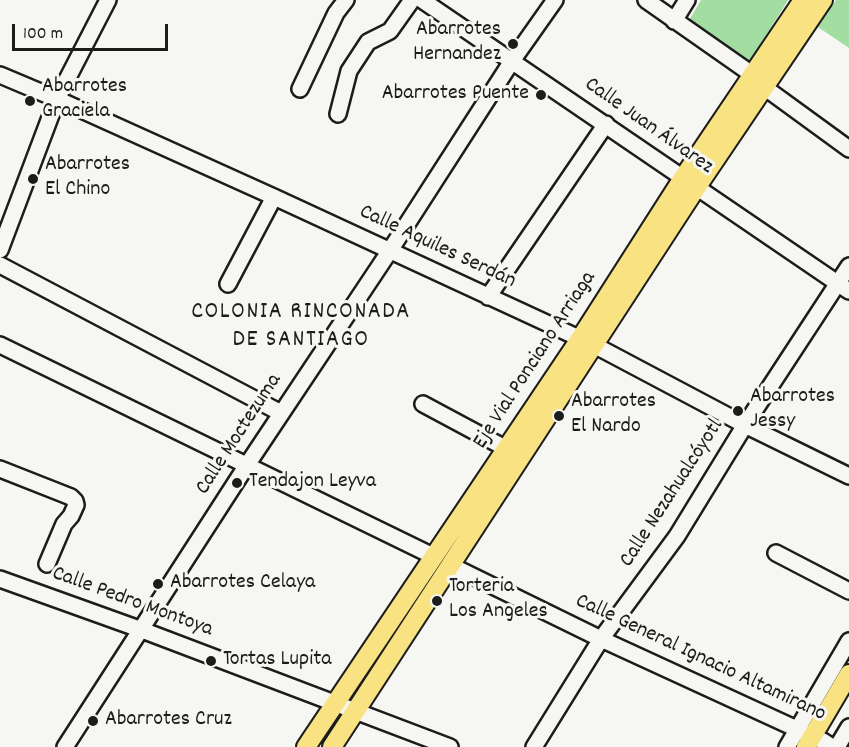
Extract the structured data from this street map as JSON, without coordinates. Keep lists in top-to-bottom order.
{
  "streets": {
    "main road": ["Eje Vial Ponciano Arriaga"],
    "street": [
      "Calle Juan Álvarez",
      "Calle Aquiles Serdán",
      "Calle Moctezuma",
      "Calle Nezahualcóyotl",
      "Calle Pedro Montoya",
      "Calle General Ignacio Altamirano"
    ]
  },
  "crossings": [
    ["Calle Juan Álvarez", "Eje Vial Ponciano Arriaga"],
    ["Calle Juan Álvarez", "Calle Moctezuma"],
    ["Calle Juan Álvarez", "Calle Nezahualcóyotl"],
    ["Calle Aquiles Serdán", "Eje Vial Ponciano Arriaga"],
    ["Calle Aquiles Serdán", "Calle Moctezuma"],
    ["Calle Aquiles Serdán", "Calle Nezahualcóyotl"],
    ["Eje Vial Ponciano Arriaga", "Calle Pedro Montoya"],
    ["Eje Vial Ponciano Arriaga", "Calle General Ignacio Altamirano"],
    ["Calle Moctezuma", "Calle Pedro Montoya"],
    ["Calle Moctezuma", "Calle General Ignacio Altamirano"],
    ["Calle Nezahualcóyotl", "Calle General Ignacio Altamirano"]
  ],
  "districts": ["COLONIA RINCONADA DE SANTIAGO"],
  "places": [
    "Abarrotes Hernandez",
    "Abarrotes Puente",
    "Abarrotes Graciela",
    "Abarrotes El Chino",
    "Abarrotes Jessy",
    "Abarrotes El Nardo",
    "Tendajon Leyva",
    "Abarrotes Celaya",
    "Torteria Los Angeles",
    "Tortas Lupita",
    "Abarrotes Cruz"
  ],
  "scale_bar": "100 m"
}
